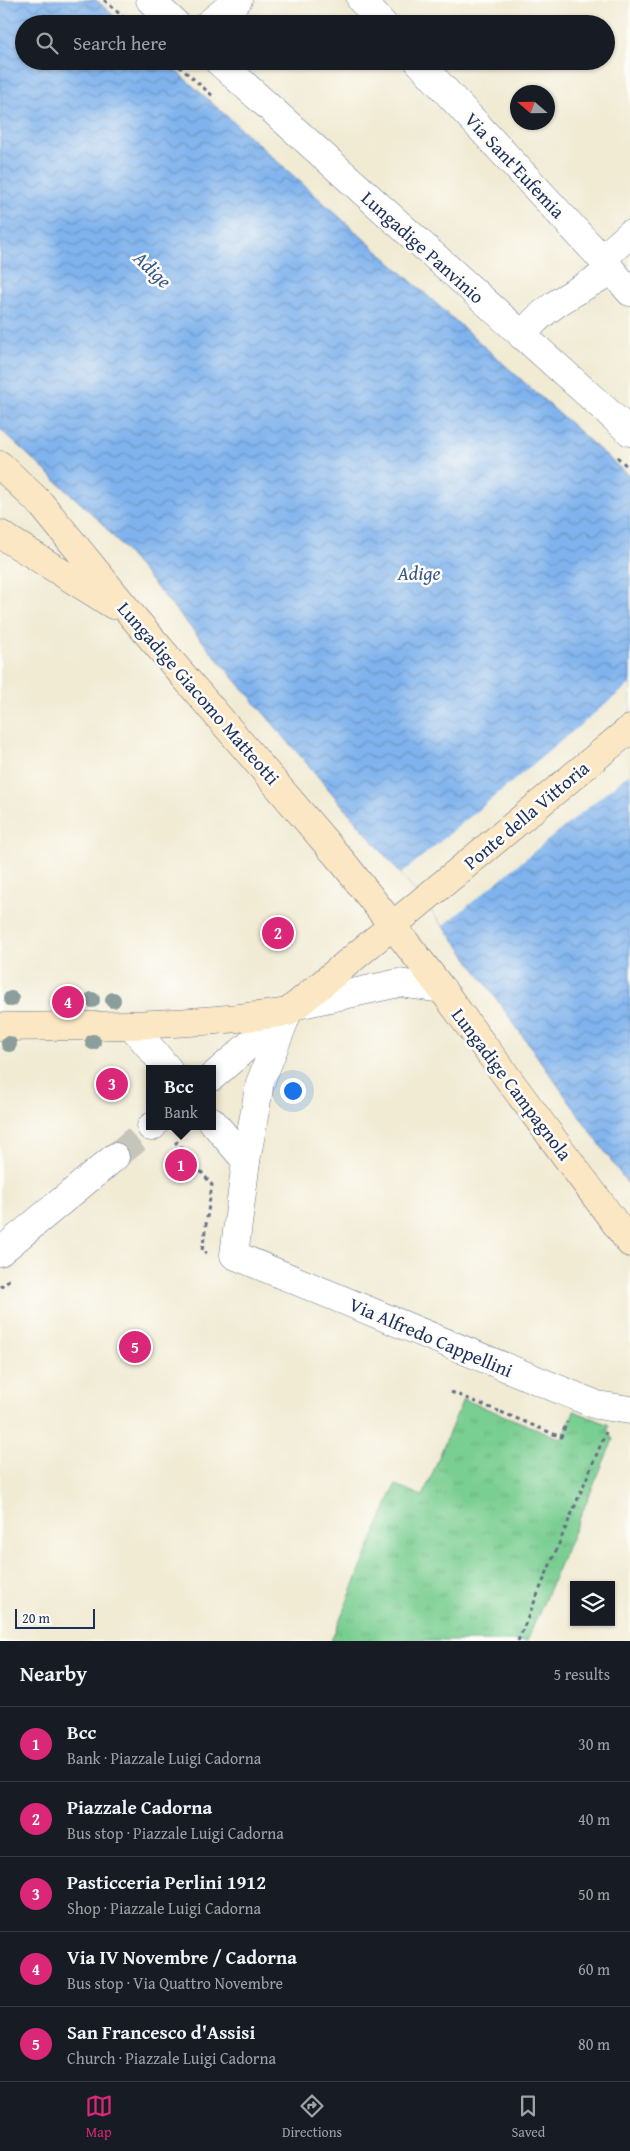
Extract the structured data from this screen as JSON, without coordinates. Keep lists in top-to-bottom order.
{
  "streets": {
    "street": [
      "Via Sant'Eufemia",
      "Lungadige Panvinio",
      "Lungadige Giacomo Matteotti",
      "Ponte della Vittoria",
      "Lungadige Campagnola",
      "Via Alfredo Cappellini"
    ]
  },
  "crossings": [
    ["Lungadige Giacomo Matteotti", "Ponte della Vittoria"],
    ["Lungadige Giacomo Matteotti", "Lungadige Campagnola"],
    ["Ponte della Vittoria", "Lungadige Campagnola"]
  ],
  "water": ["Adige"],
  "scale_bar": "20 m",
  "north": "left",
  "page": {
    "search": "Search here",
    "pins": [
      "2",
      "4",
      "3",
      "1",
      "5"
    ],
    "popup": ["Bcc", "Bank"],
    "scale": "20 m",
    "heading": ["Nearby", "5 results"],
    "list": [
      {
        "mark": "1",
        "name": "Bcc",
        "note": "Bank · Piazzale Luigi Cadorna",
        "value": "30 m"
      },
      {
        "mark": "2",
        "name": "Piazzale Cadorna",
        "note": "Bus stop · Piazzale Luigi Cadorna",
        "value": "40 m"
      },
      {
        "mark": "3",
        "name": "Pasticceria Perlini 1912",
        "note": "Shop · Piazzale Luigi Cadorna",
        "value": "50 m"
      },
      {
        "mark": "4",
        "name": "Via IV Novembre / Cadorna",
        "note": "Bus stop · Via Quattro Novembre",
        "value": "60 m"
      },
      {
        "mark": "5",
        "name": "San Francesco d'Assisi",
        "note": "Church · Piazzale Luigi Cadorna",
        "value": "80 m"
      }
    ],
    "nav": ["Map", "Directions", "Saved"]
  }
}
